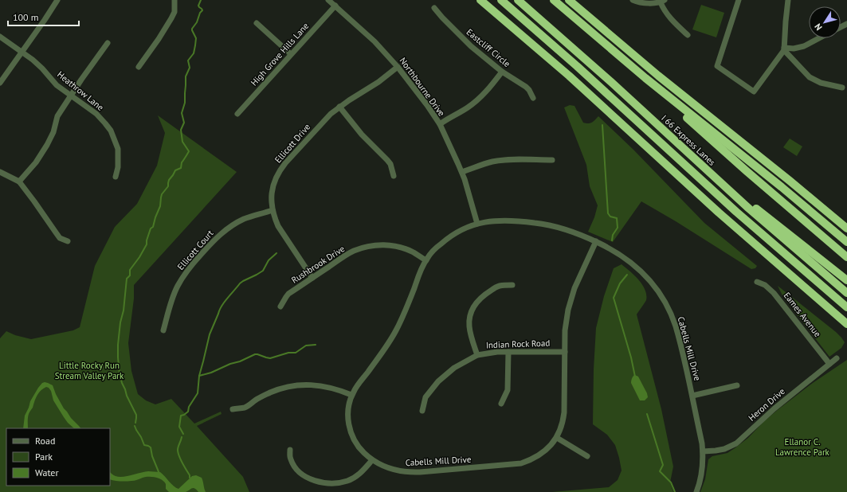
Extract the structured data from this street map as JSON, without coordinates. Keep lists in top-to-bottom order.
{
  "streets": {
    "highway": ["I 66 Express Lanes"],
    "street": [
      "Eastcliff Circle",
      "High Grove Hills Lane",
      "Northbourne Drive",
      "Heathrow Lane",
      "Ellicott Drive",
      "Ellicott Court",
      "Rushbrook Drive",
      "Eames Avenue",
      "Indian Rock Road",
      "Cabells Mill Drive",
      "Heron Drive"
    ]
  },
  "crossings": [
    ["High Grove Hills Lane", "Northbourne Drive"],
    ["Northbourne Drive", "Ellicott Drive"],
    ["Northbourne Drive", "Cabells Mill Drive"],
    ["Ellicott Drive", "Ellicott Court"],
    ["Ellicott Drive", "Rushbrook Drive"],
    ["Rushbrook Drive", "Cabells Mill Drive"],
    ["Eames Avenue", "Heron Drive"],
    ["Indian Rock Road", "Cabells Mill Drive"],
    ["Cabells Mill Drive", "Heron Drive"]
  ],
  "parks": ["Little Rocky Run Stream Valley Park", "Ellanor C. Lawrence Park"],
  "legend": ["Road", "Park", "Water"],
  "scale_bar": "100 m",
  "north": "bottom left"
}
